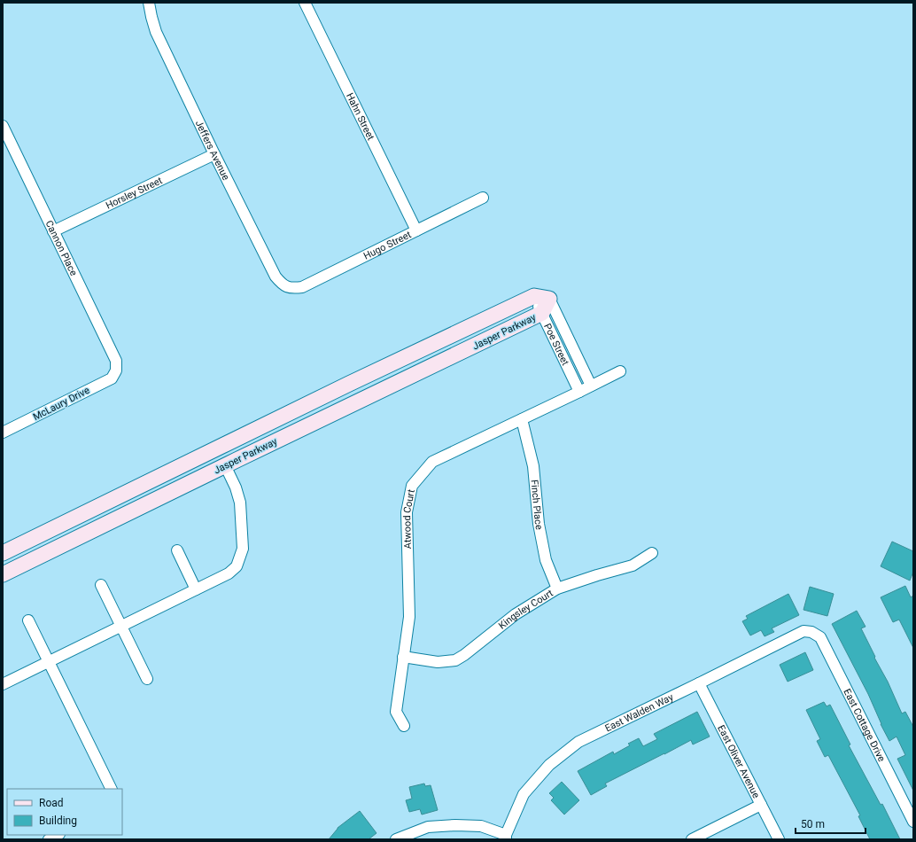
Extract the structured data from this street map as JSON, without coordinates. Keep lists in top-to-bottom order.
{
  "streets": {
    "street": [
      "Hahn Street",
      "Jeffers Avenue",
      "Horsley Street",
      "Hugo Street",
      "Cannon Place",
      "Jasper Parkway",
      "Poe Street",
      "McLaury Drive",
      "Finch Place",
      "Atwood Court",
      "Kingsley Court",
      "East Walden Way",
      "East Cottage Drive",
      "East Oliver Avenue"
    ]
  },
  "crossings": [
    ["Hahn Street", "Hugo Street"],
    ["Jeffers Avenue", "Horsley Street"],
    ["Jeffers Avenue", "Hugo Street"],
    ["Horsley Street", "Cannon Place"],
    ["Cannon Place", "McLaury Drive"],
    ["Jasper Parkway", "Poe Street"],
    ["Poe Street", "Atwood Court"],
    ["Finch Place", "Atwood Court"],
    ["Finch Place", "Kingsley Court"],
    ["Atwood Court", "Kingsley Court"],
    ["East Walden Way", "East Cottage Drive"],
    ["East Walden Way", "East Oliver Avenue"]
  ],
  "legend": ["Road", "Building"],
  "scale_bar": "50 m"
}
